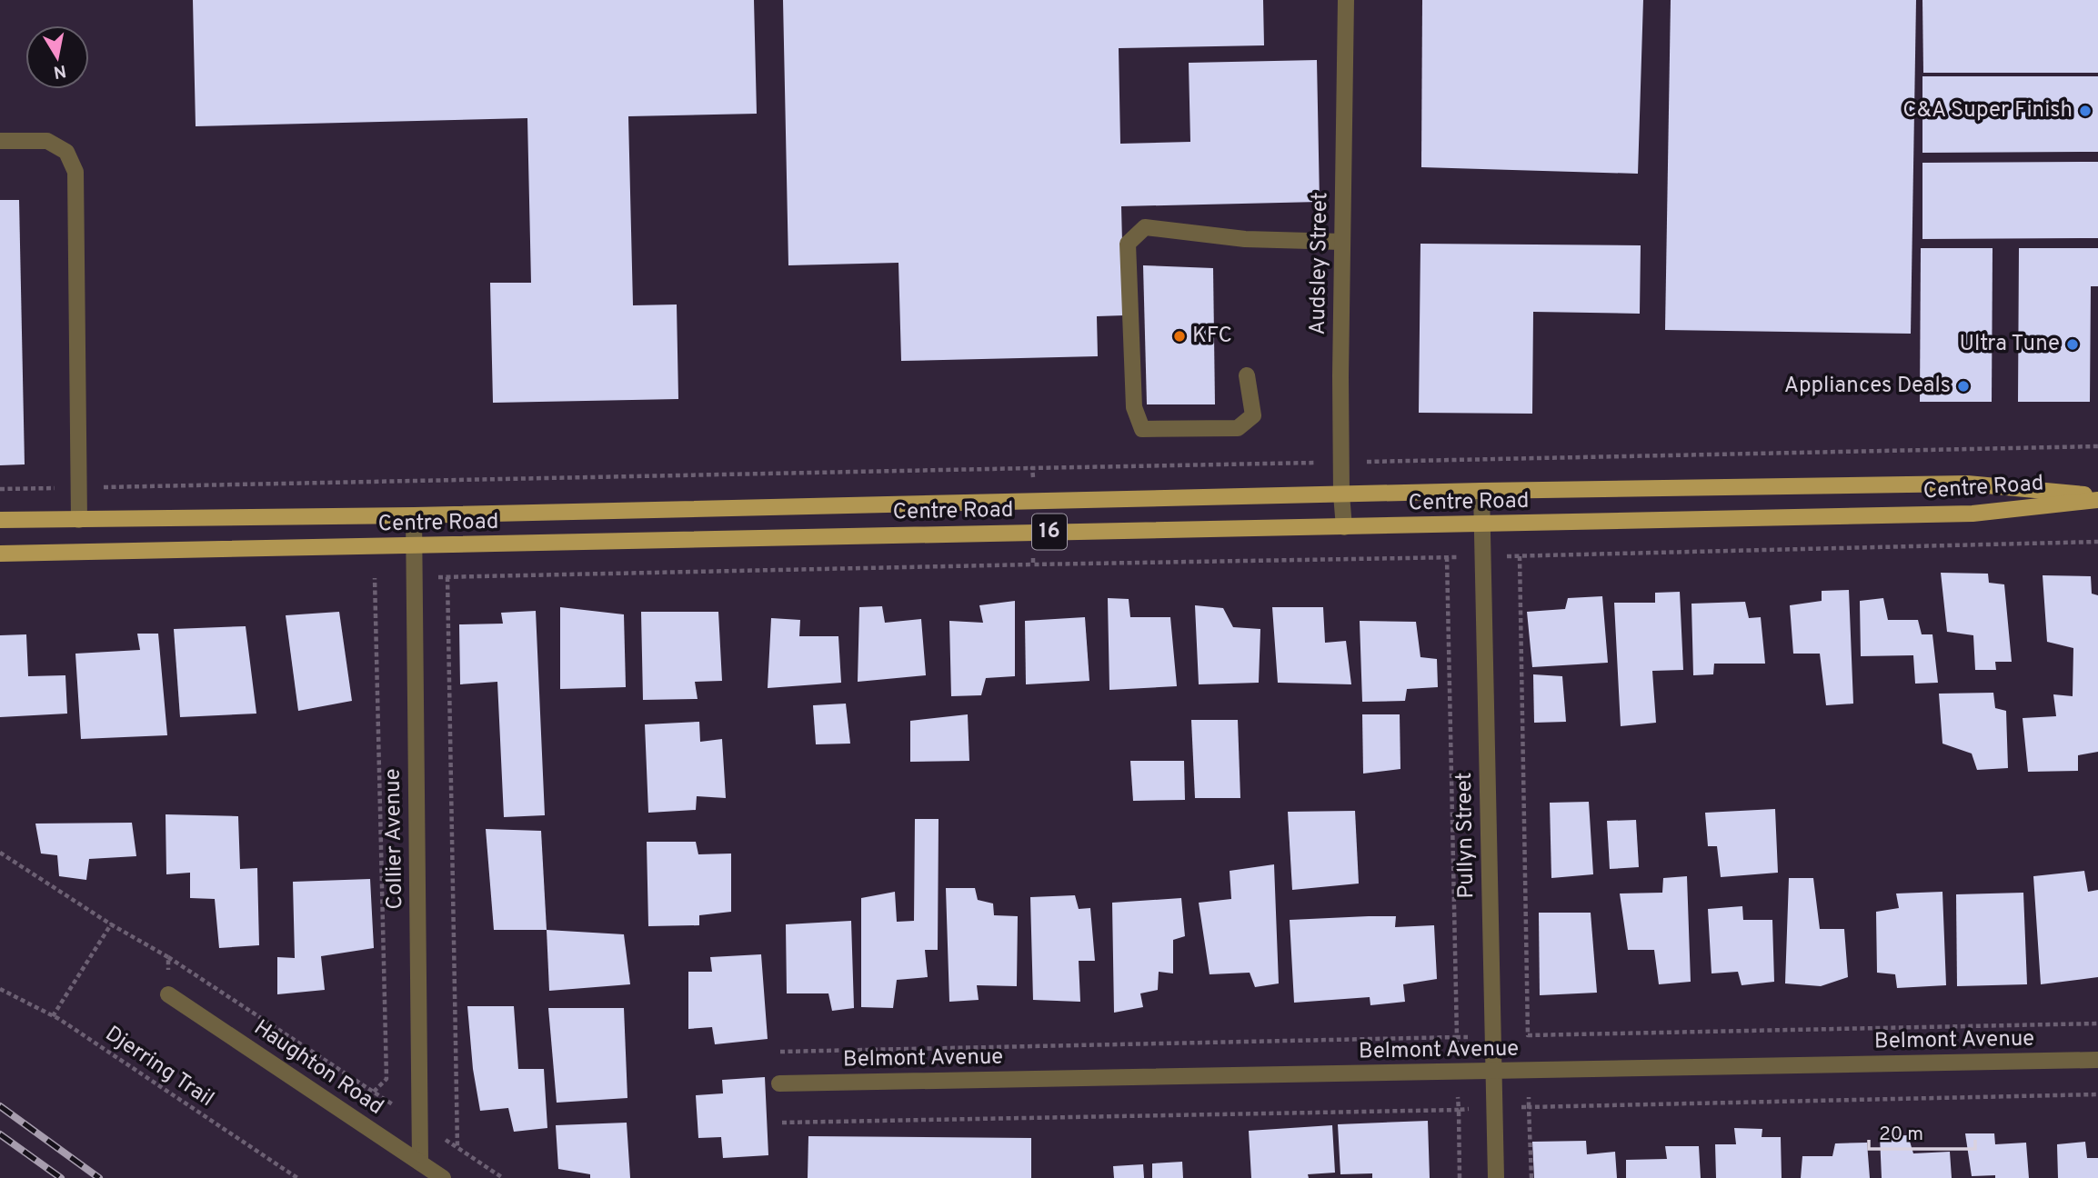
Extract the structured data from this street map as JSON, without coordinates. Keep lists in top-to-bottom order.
{
  "streets": {
    "main road": ["Centre Road", "16"],
    "street": [
      "Audsley Street",
      "Pullyn Street",
      "Collier Avenue",
      "Belmont Avenue",
      "Haughton Road"
    ],
    "path": ["Djerring Trail"]
  },
  "crossings": [
    ["Audsley Street", "Centre Road"],
    ["Centre Road", "Pullyn Street"],
    ["Centre Road", "Collier Avenue"],
    ["Pullyn Street", "Belmont Avenue"],
    ["Collier Avenue", "Haughton Road"]
  ],
  "places": [
    "C&A Super Finish",
    "KFC",
    "Ultra Tune",
    "Appliances Deals"
  ],
  "scale_bar": "20 m",
  "north": "bottom"
}
